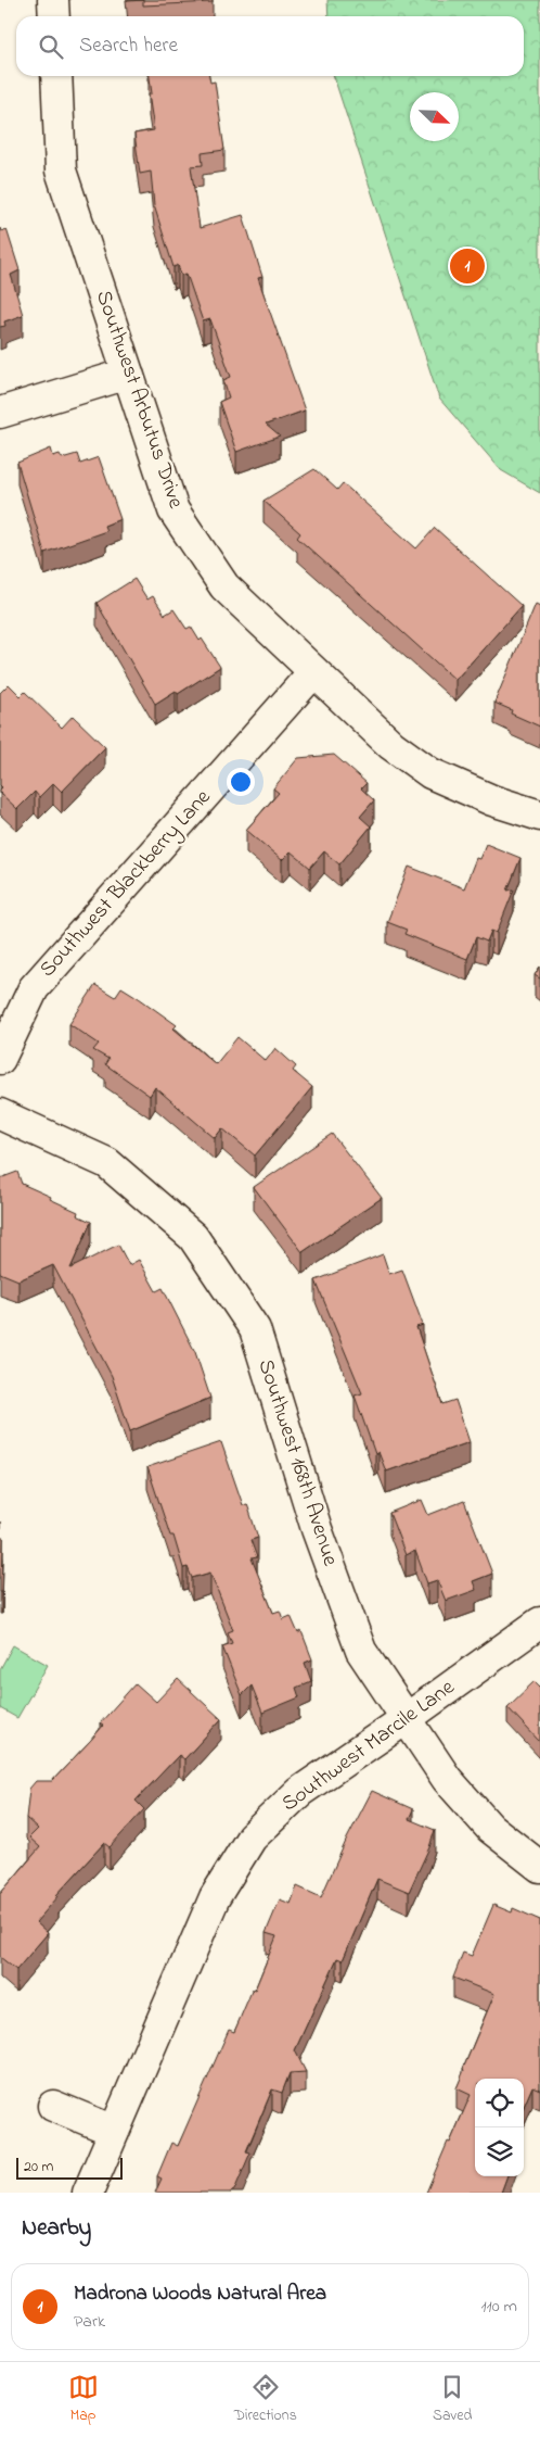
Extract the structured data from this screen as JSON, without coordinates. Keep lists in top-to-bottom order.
{
  "streets": {
    "street": [
      "Southwest Arbutus Drive",
      "Southwest Blackberry Lane",
      "Southwest 168th Avenue",
      "Southwest Marcile Lane"
    ]
  },
  "crossings": [
    ["Southwest Arbutus Drive", "Southwest Blackberry Lane"],
    ["Southwest 168th Avenue", "Southwest Marcile Lane"]
  ],
  "scale_bar": "20 m",
  "north": "bottom right",
  "page": {
    "search": "Search here",
    "pins": "1",
    "scale": "20 m",
    "heading": "Nearby",
    "list": [
      {
        "mark": "1",
        "name": "Madrona Woods Natural Area",
        "note": "Park",
        "value": "110 m"
      }
    ],
    "nav": ["Map", "Directions", "Saved"]
  }
}
